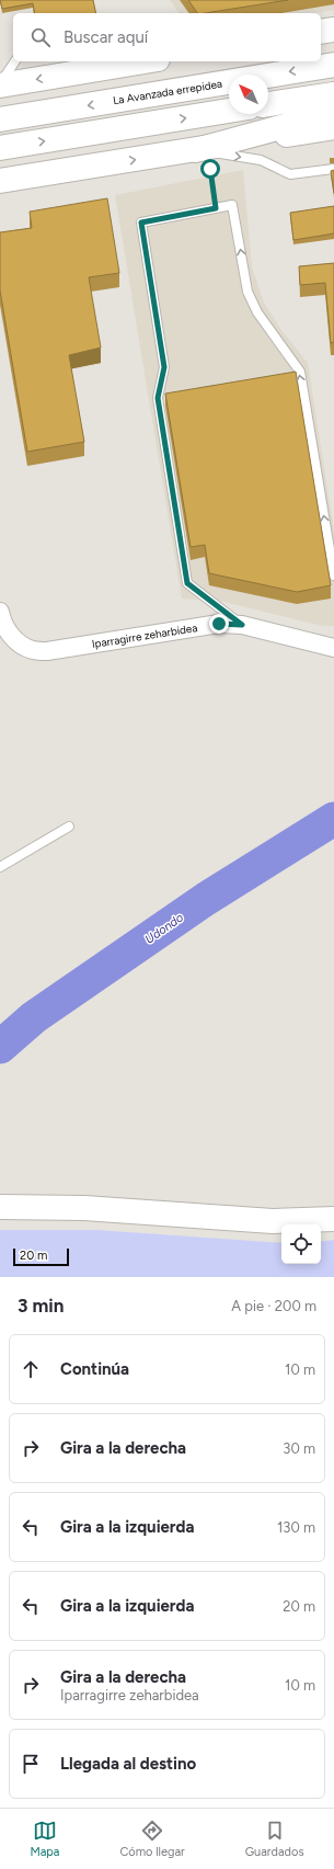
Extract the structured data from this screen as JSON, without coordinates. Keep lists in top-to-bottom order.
{
  "streets": {
    "main road": ["La Avanzada errepidea"],
    "street": ["Iparragirre zeharbidea"]
  },
  "water": ["Udondo"],
  "scale_bar": "20 m",
  "north": "top left",
  "page": {
    "search": "Buscar aquí",
    "scale": "20 m",
    "heading": ["3 min", "A pie · 200 m"],
    "list": [
      ["Continúa", "10 m"],
      ["Gira a la derecha", "30 m"],
      ["Gira a la izquierda", "130 m"],
      ["Gira a la izquierda", "20 m"],
      ["Gira a la derecha", "Iparragirre zeharbidea", "10 m"],
      "Llegada al destino"
    ],
    "nav": ["Mapa", "Cómo llegar", "Guardados"]
  }
}
